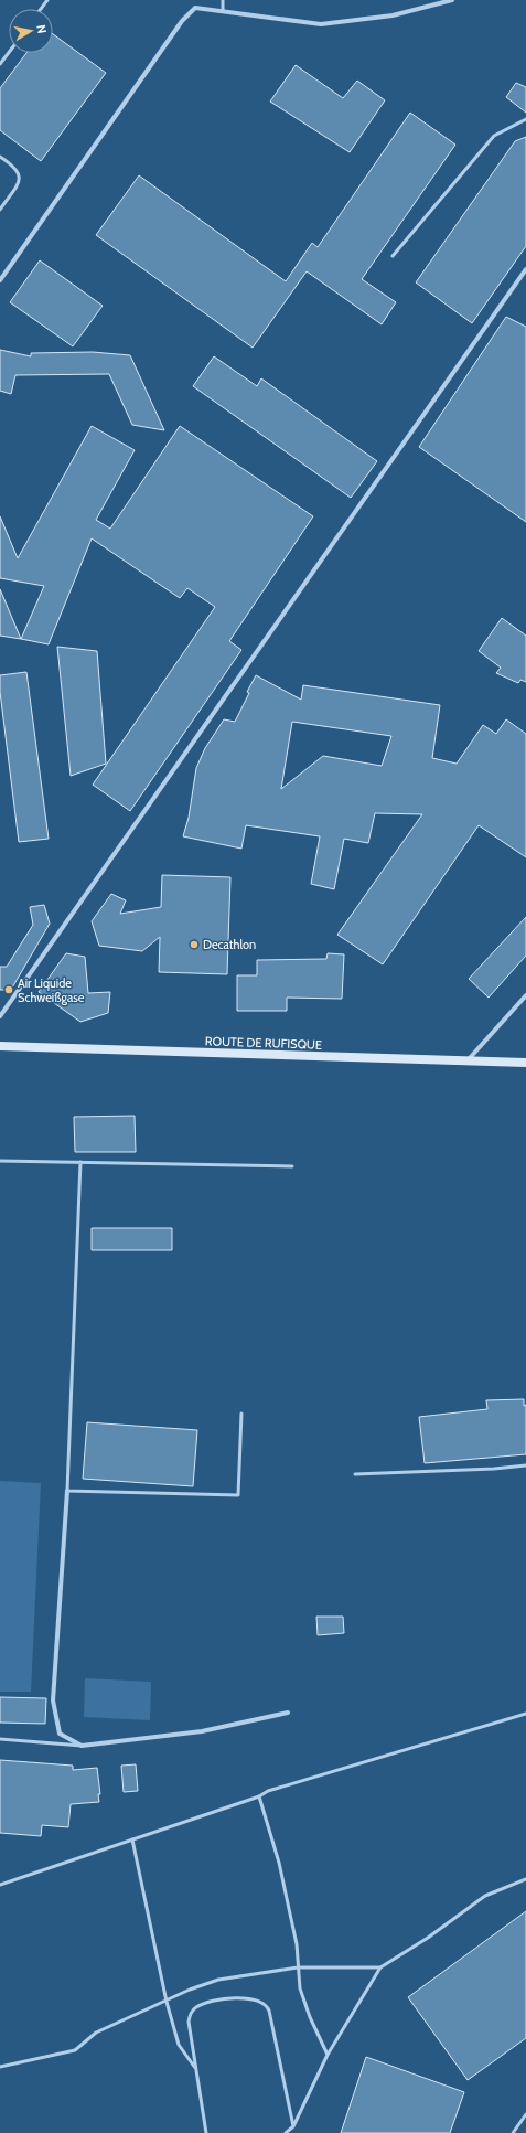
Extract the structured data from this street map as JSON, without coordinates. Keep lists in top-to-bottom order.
{
  "streets": {
    "main road": ["ROUTE DE RUFISQUE"]
  },
  "places": ["Decathlon", "Air Liquide Schweißgase"],
  "north": "right"
}
